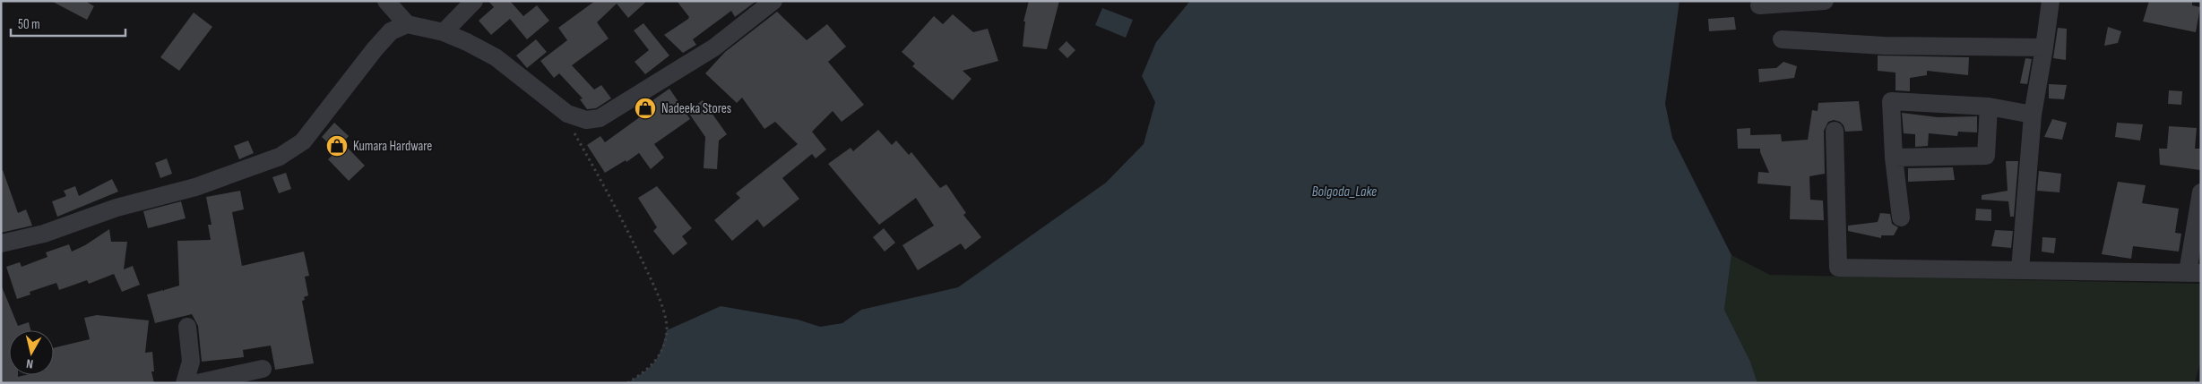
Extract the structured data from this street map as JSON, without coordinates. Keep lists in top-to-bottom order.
{
  "water": ["Bolgoda_Lake"],
  "places": {
    "shop": ["Nadeeka Stores", "Kumara Hardware"]
  },
  "scale_bar": "50 m",
  "north": "bottom"
}
